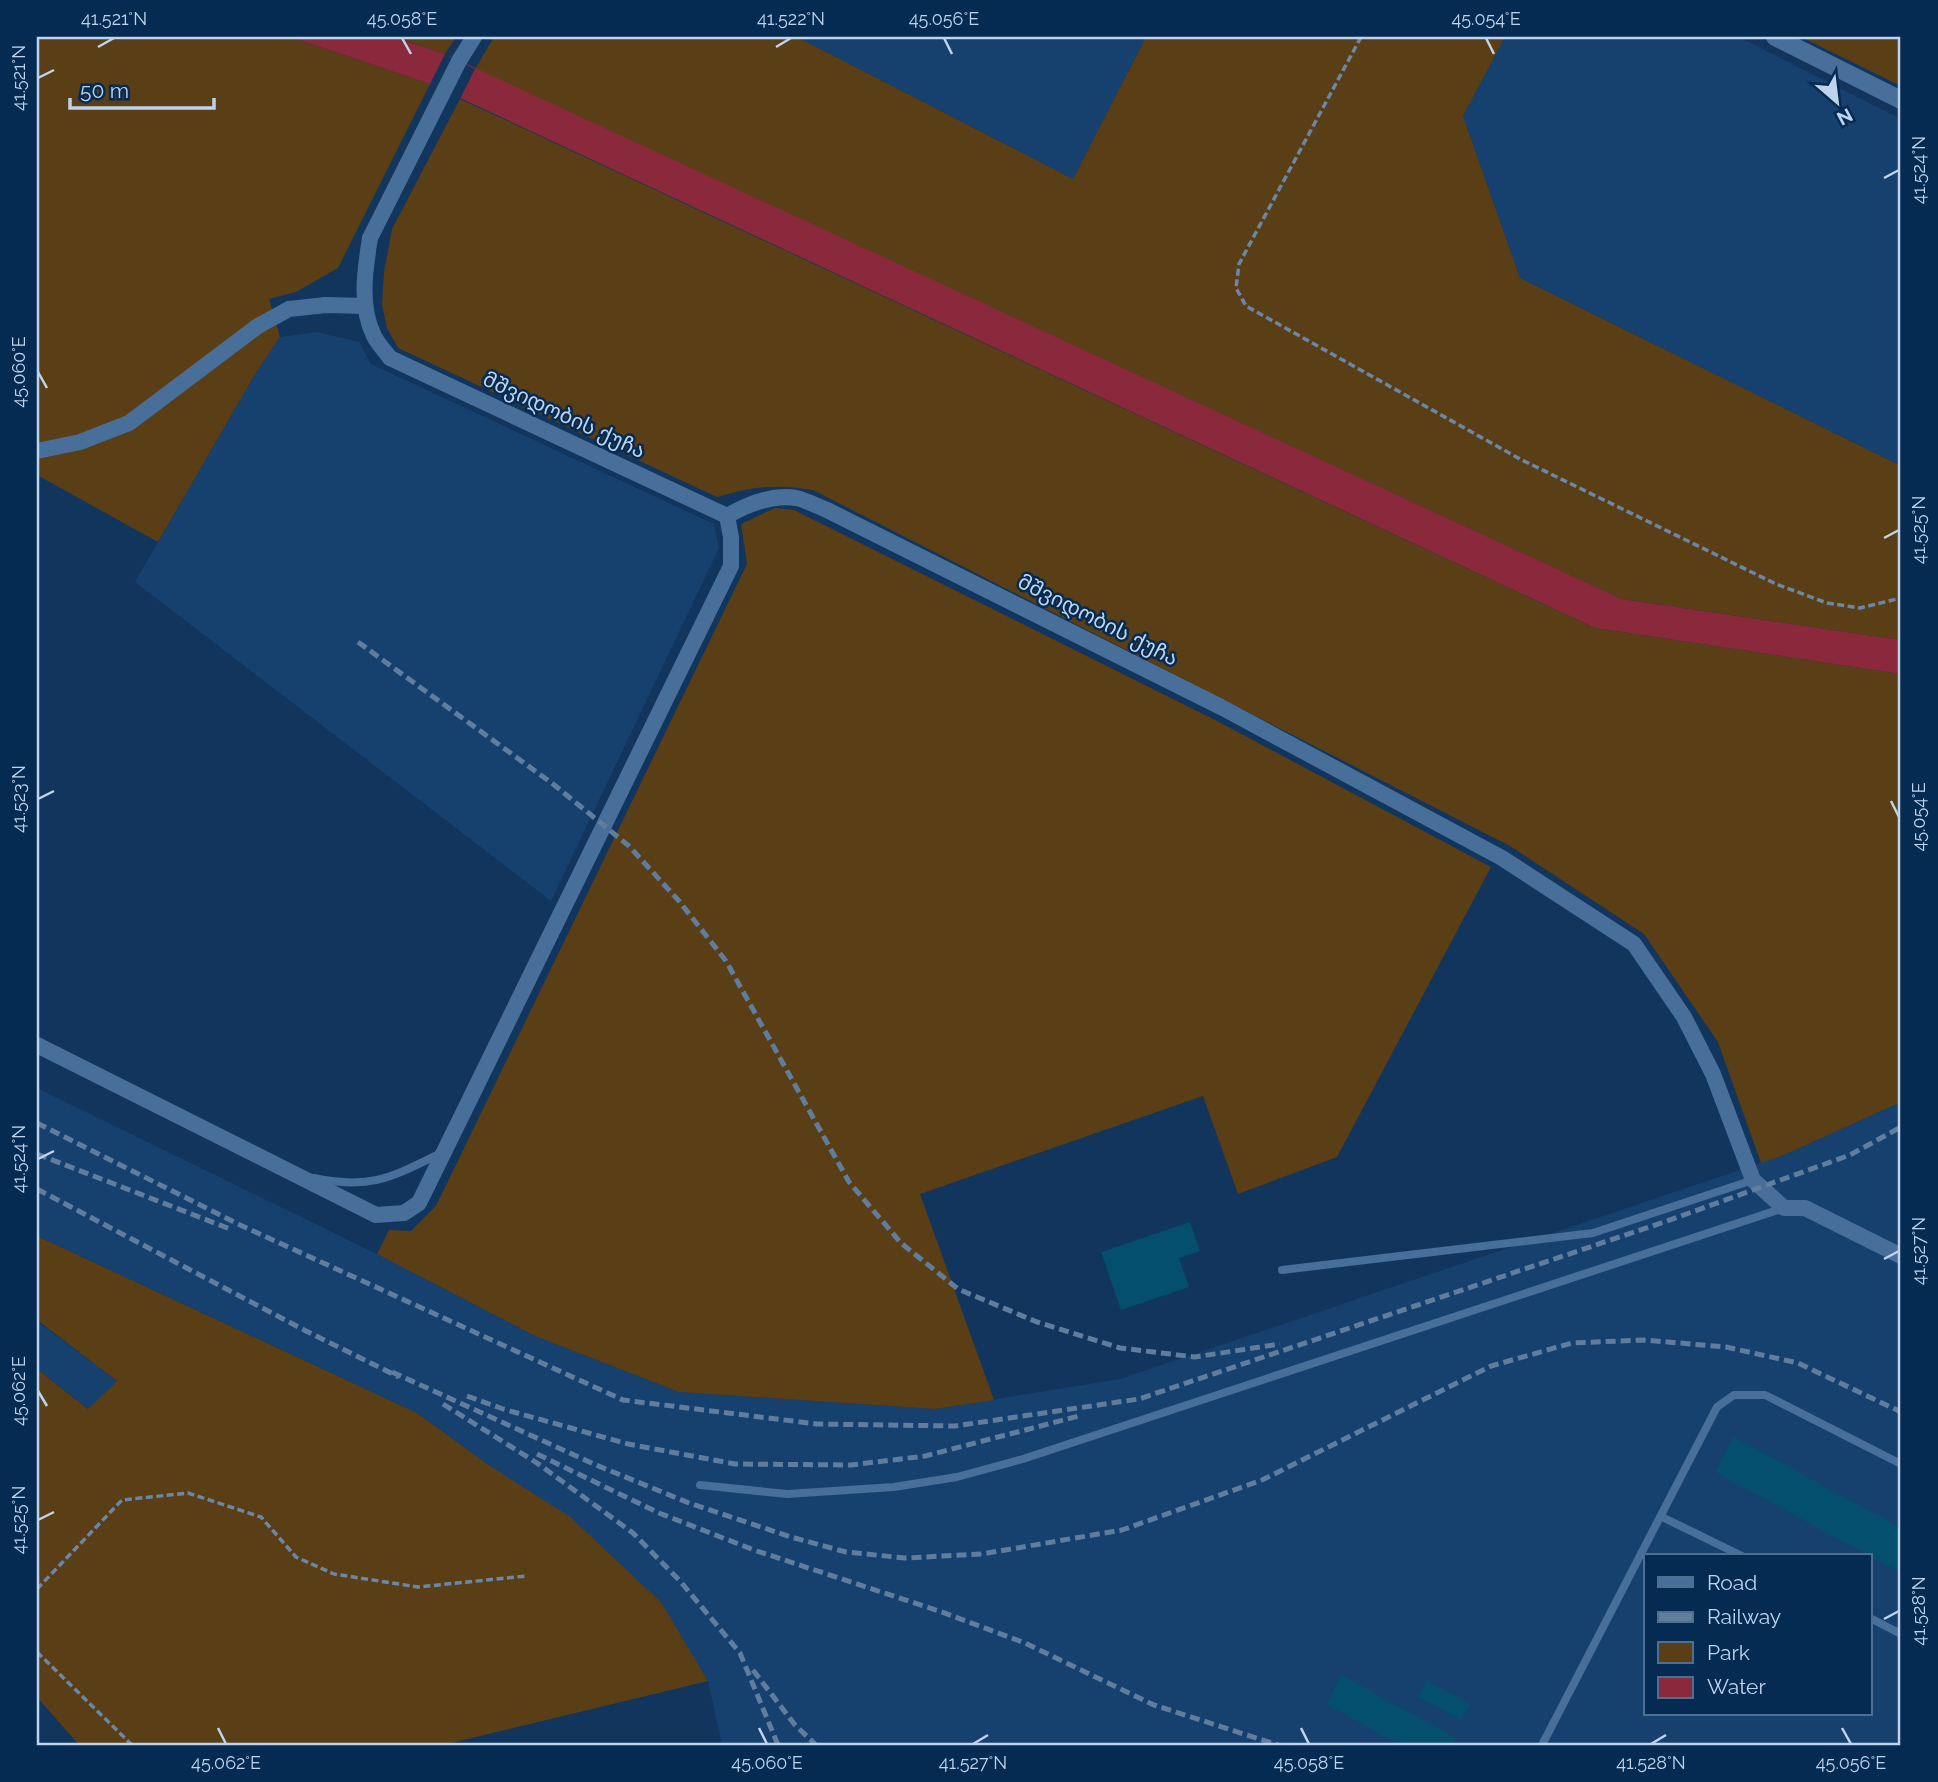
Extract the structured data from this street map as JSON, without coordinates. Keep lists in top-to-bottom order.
{
  "streets": {
    "street": ["მშვიდობის ქუჩა"]
  },
  "legend": [
    "Road",
    "Railway",
    "Park",
    "Water"
  ],
  "scale_bar": "50 m",
  "north": "bottom right",
  "coordinates": [
    "41.521°N",
    "45.058°E",
    "41.522°N",
    "45.056°E",
    "45.054°E",
    "41.524°N",
    "45.060°E",
    "41.525°N",
    "41.523°N",
    "41.527°N",
    "45.062°E",
    "41.528°N"
  ]
}
